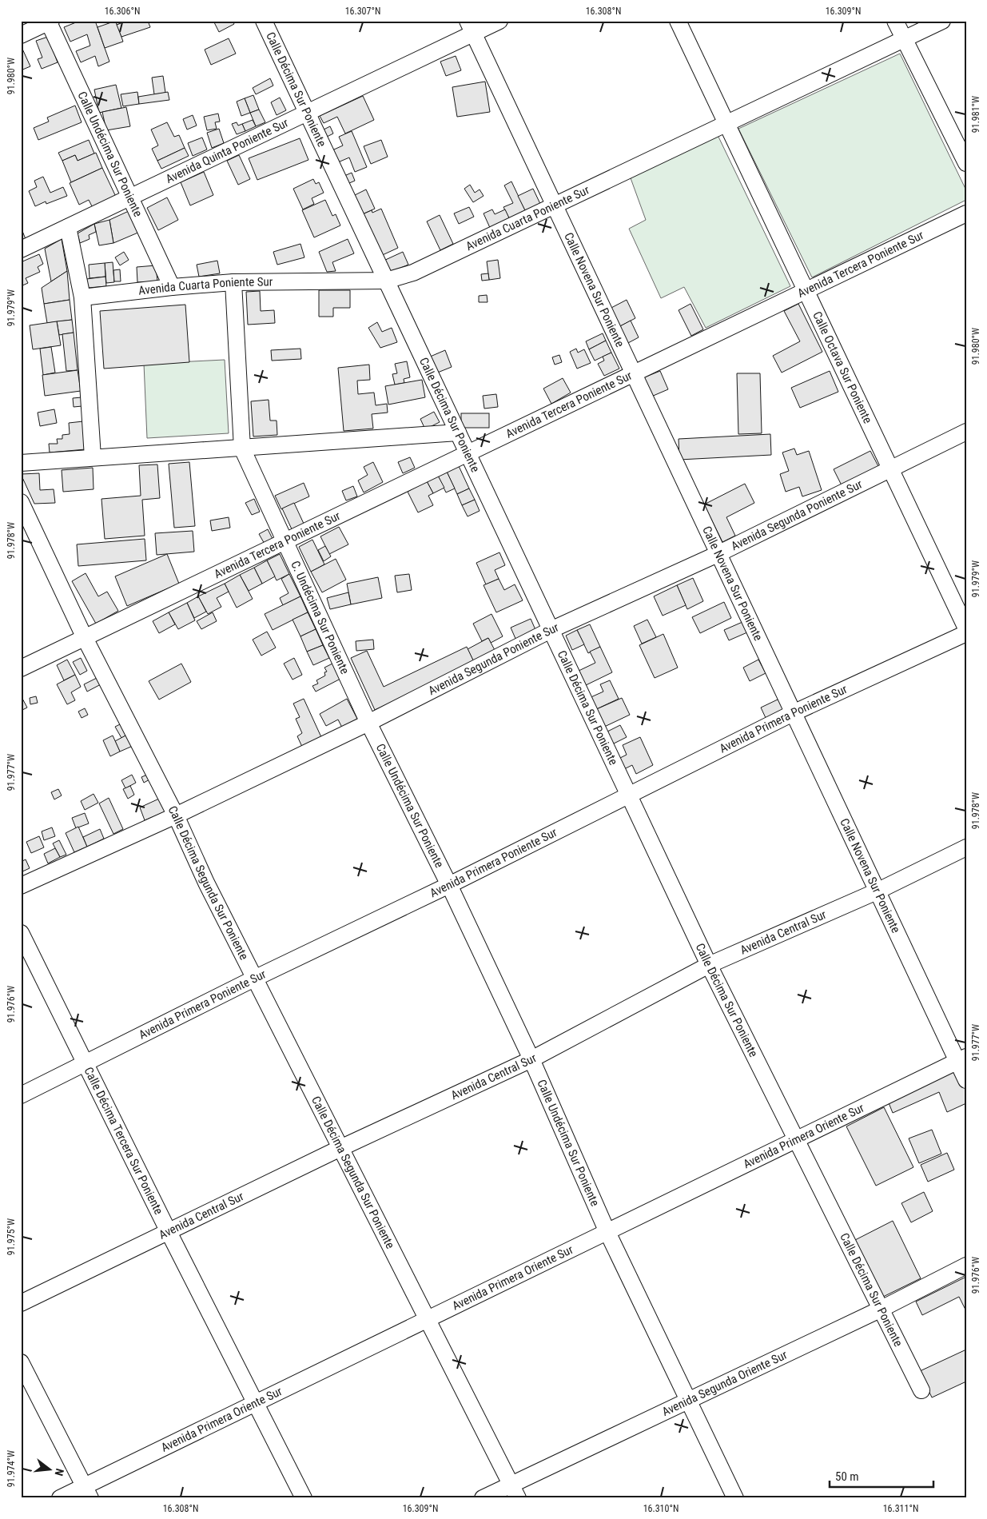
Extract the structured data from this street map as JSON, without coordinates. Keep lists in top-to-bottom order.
{
  "streets": {
    "street": [
      "Calle Décima Sur Poniente",
      "Avenida Quinta Poniente Sur",
      "Calle Undécima Sur Poniente",
      "Avenida Cuarta Poniente Sur",
      "Avenida Tercera Poniente Sur",
      "Calle Novena Sur Poniente",
      "Calle Octava Sur Poniente",
      "Avenida Segunda Poniente Sur",
      "C. Undécima Sur Poniente",
      "Avenida Primera Poniente Sur",
      "Calle Décima Segunda Sur Poniente",
      "Avenida Central Sur",
      "Avenida Primera Oriente Sur",
      "Calle Décima Tercera Sur Poniente",
      "Avenida Segunda Oriente Sur"
    ]
  },
  "crossings": [
    ["Calle Décima Sur Poniente", "Avenida Quinta Poniente Sur"],
    ["Calle Décima Sur Poniente", "Avenida Cuarta Poniente Sur"],
    ["Calle Décima Sur Poniente", "Avenida Tercera Poniente Sur"],
    ["Calle Décima Sur Poniente", "Avenida Segunda Poniente Sur"],
    ["Calle Décima Sur Poniente", "Avenida Primera Poniente Sur"],
    ["Calle Décima Sur Poniente", "Avenida Central Sur"],
    ["Calle Décima Sur Poniente", "Avenida Primera Oriente Sur"],
    ["Calle Décima Sur Poniente", "Avenida Segunda Oriente Sur"],
    ["Avenida Quinta Poniente Sur", "Calle Undécima Sur Poniente"],
    ["Avenida Quinta Poniente Sur", "Calle Novena Sur Poniente"],
    ["Calle Undécima Sur Poniente", "Avenida Cuarta Poniente Sur"],
    ["Calle Undécima Sur Poniente", "Avenida Segunda Poniente Sur"],
    ["Calle Undécima Sur Poniente", "C. Undécima Sur Poniente"],
    ["Calle Undécima Sur Poniente", "Avenida Primera Poniente Sur"],
    ["Calle Undécima Sur Poniente", "Avenida Central Sur"],
    ["Calle Undécima Sur Poniente", "Avenida Primera Oriente Sur"],
    ["Calle Undécima Sur Poniente", "Avenida Segunda Oriente Sur"],
    ["Avenida Cuarta Poniente Sur", "Calle Novena Sur Poniente"],
    ["Avenida Cuarta Poniente Sur", "Calle Octava Sur Poniente"],
    ["Avenida Tercera Poniente Sur", "Calle Novena Sur Poniente"],
    ["Avenida Tercera Poniente Sur", "Calle Octava Sur Poniente"],
    ["Avenida Tercera Poniente Sur", "C. Undécima Sur Poniente"],
    ["Avenida Tercera Poniente Sur", "Calle Décima Segunda Sur Poniente"],
    ["Calle Novena Sur Poniente", "Avenida Segunda Poniente Sur"],
    ["Calle Novena Sur Poniente", "Avenida Primera Poniente Sur"],
    ["Calle Novena Sur Poniente", "Avenida Central Sur"],
    ["Calle Novena Sur Poniente", "Avenida Primera Oriente Sur"],
    ["Calle Octava Sur Poniente", "Avenida Segunda Poniente Sur"],
    ["Avenida Segunda Poniente Sur", "C. Undécima Sur Poniente"],
    ["Avenida Segunda Poniente Sur", "Calle Décima Segunda Sur Poniente"],
    ["Avenida Primera Poniente Sur", "Calle Décima Segunda Sur Poniente"],
    ["Avenida Primera Poniente Sur", "Calle Décima Tercera Sur Poniente"],
    ["Calle Décima Segunda Sur Poniente", "Avenida Central Sur"],
    ["Calle Décima Segunda Sur Poniente", "Avenida Primera Oriente Sur"],
    ["Calle Décima Segunda Sur Poniente", "Avenida Segunda Oriente Sur"],
    ["Avenida Central Sur", "Calle Décima Tercera Sur Poniente"],
    ["Avenida Primera Oriente Sur", "Calle Décima Tercera Sur Poniente"]
  ],
  "scale_bar": "50 m",
  "north": "right",
  "coordinates": [
    "16.306°N",
    "16.307°N",
    "16.308°N",
    "16.309°N",
    "91.980°W",
    "91.981°W",
    "91.979°W",
    "91.978°W",
    "91.977°W",
    "91.976°W",
    "91.975°W",
    "91.974°W",
    "16.310°N",
    "16.311°N"
  ]
}
